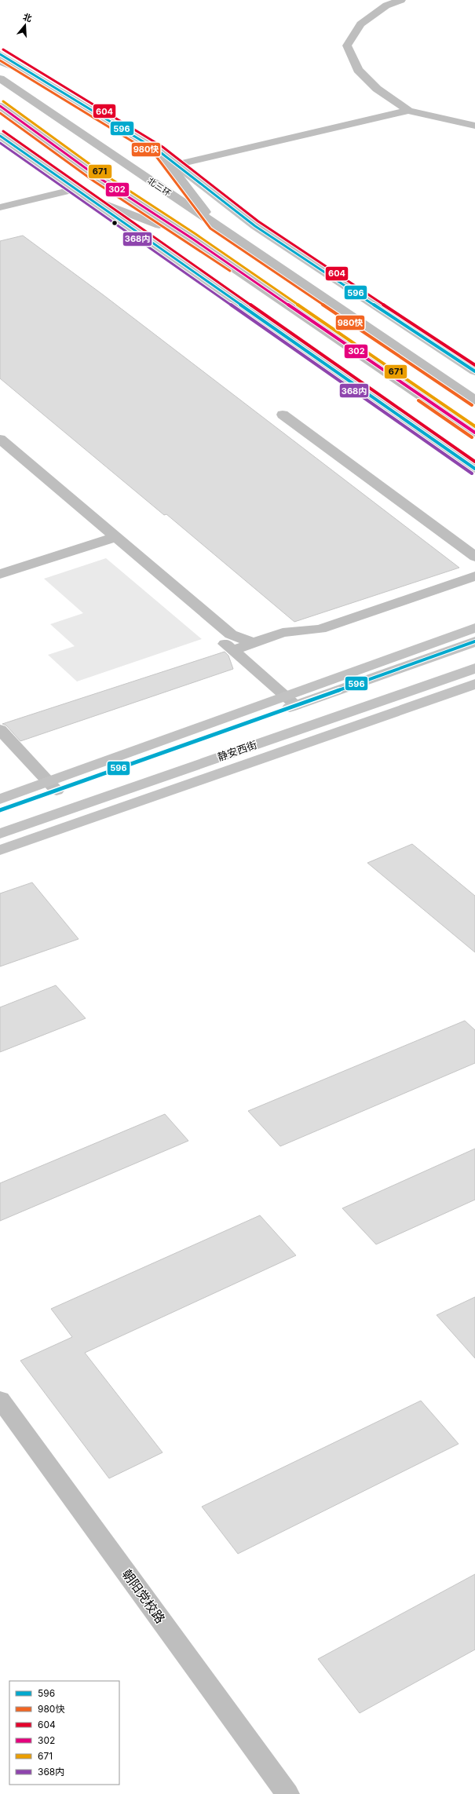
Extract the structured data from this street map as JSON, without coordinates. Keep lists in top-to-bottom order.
{
  "streets": {
    "highway": ["北三环"],
    "street": ["静安西街", "朝阳党校路"]
  },
  "lines": [
    "transit line 604",
    "transit line 596",
    "transit line 980快",
    "transit line 671",
    "transit line 302",
    "transit line 368内"
  ],
  "legend": [
    "596",
    "980快",
    "604",
    "302",
    "671",
    "368内"
  ],
  "north": "top"
}
